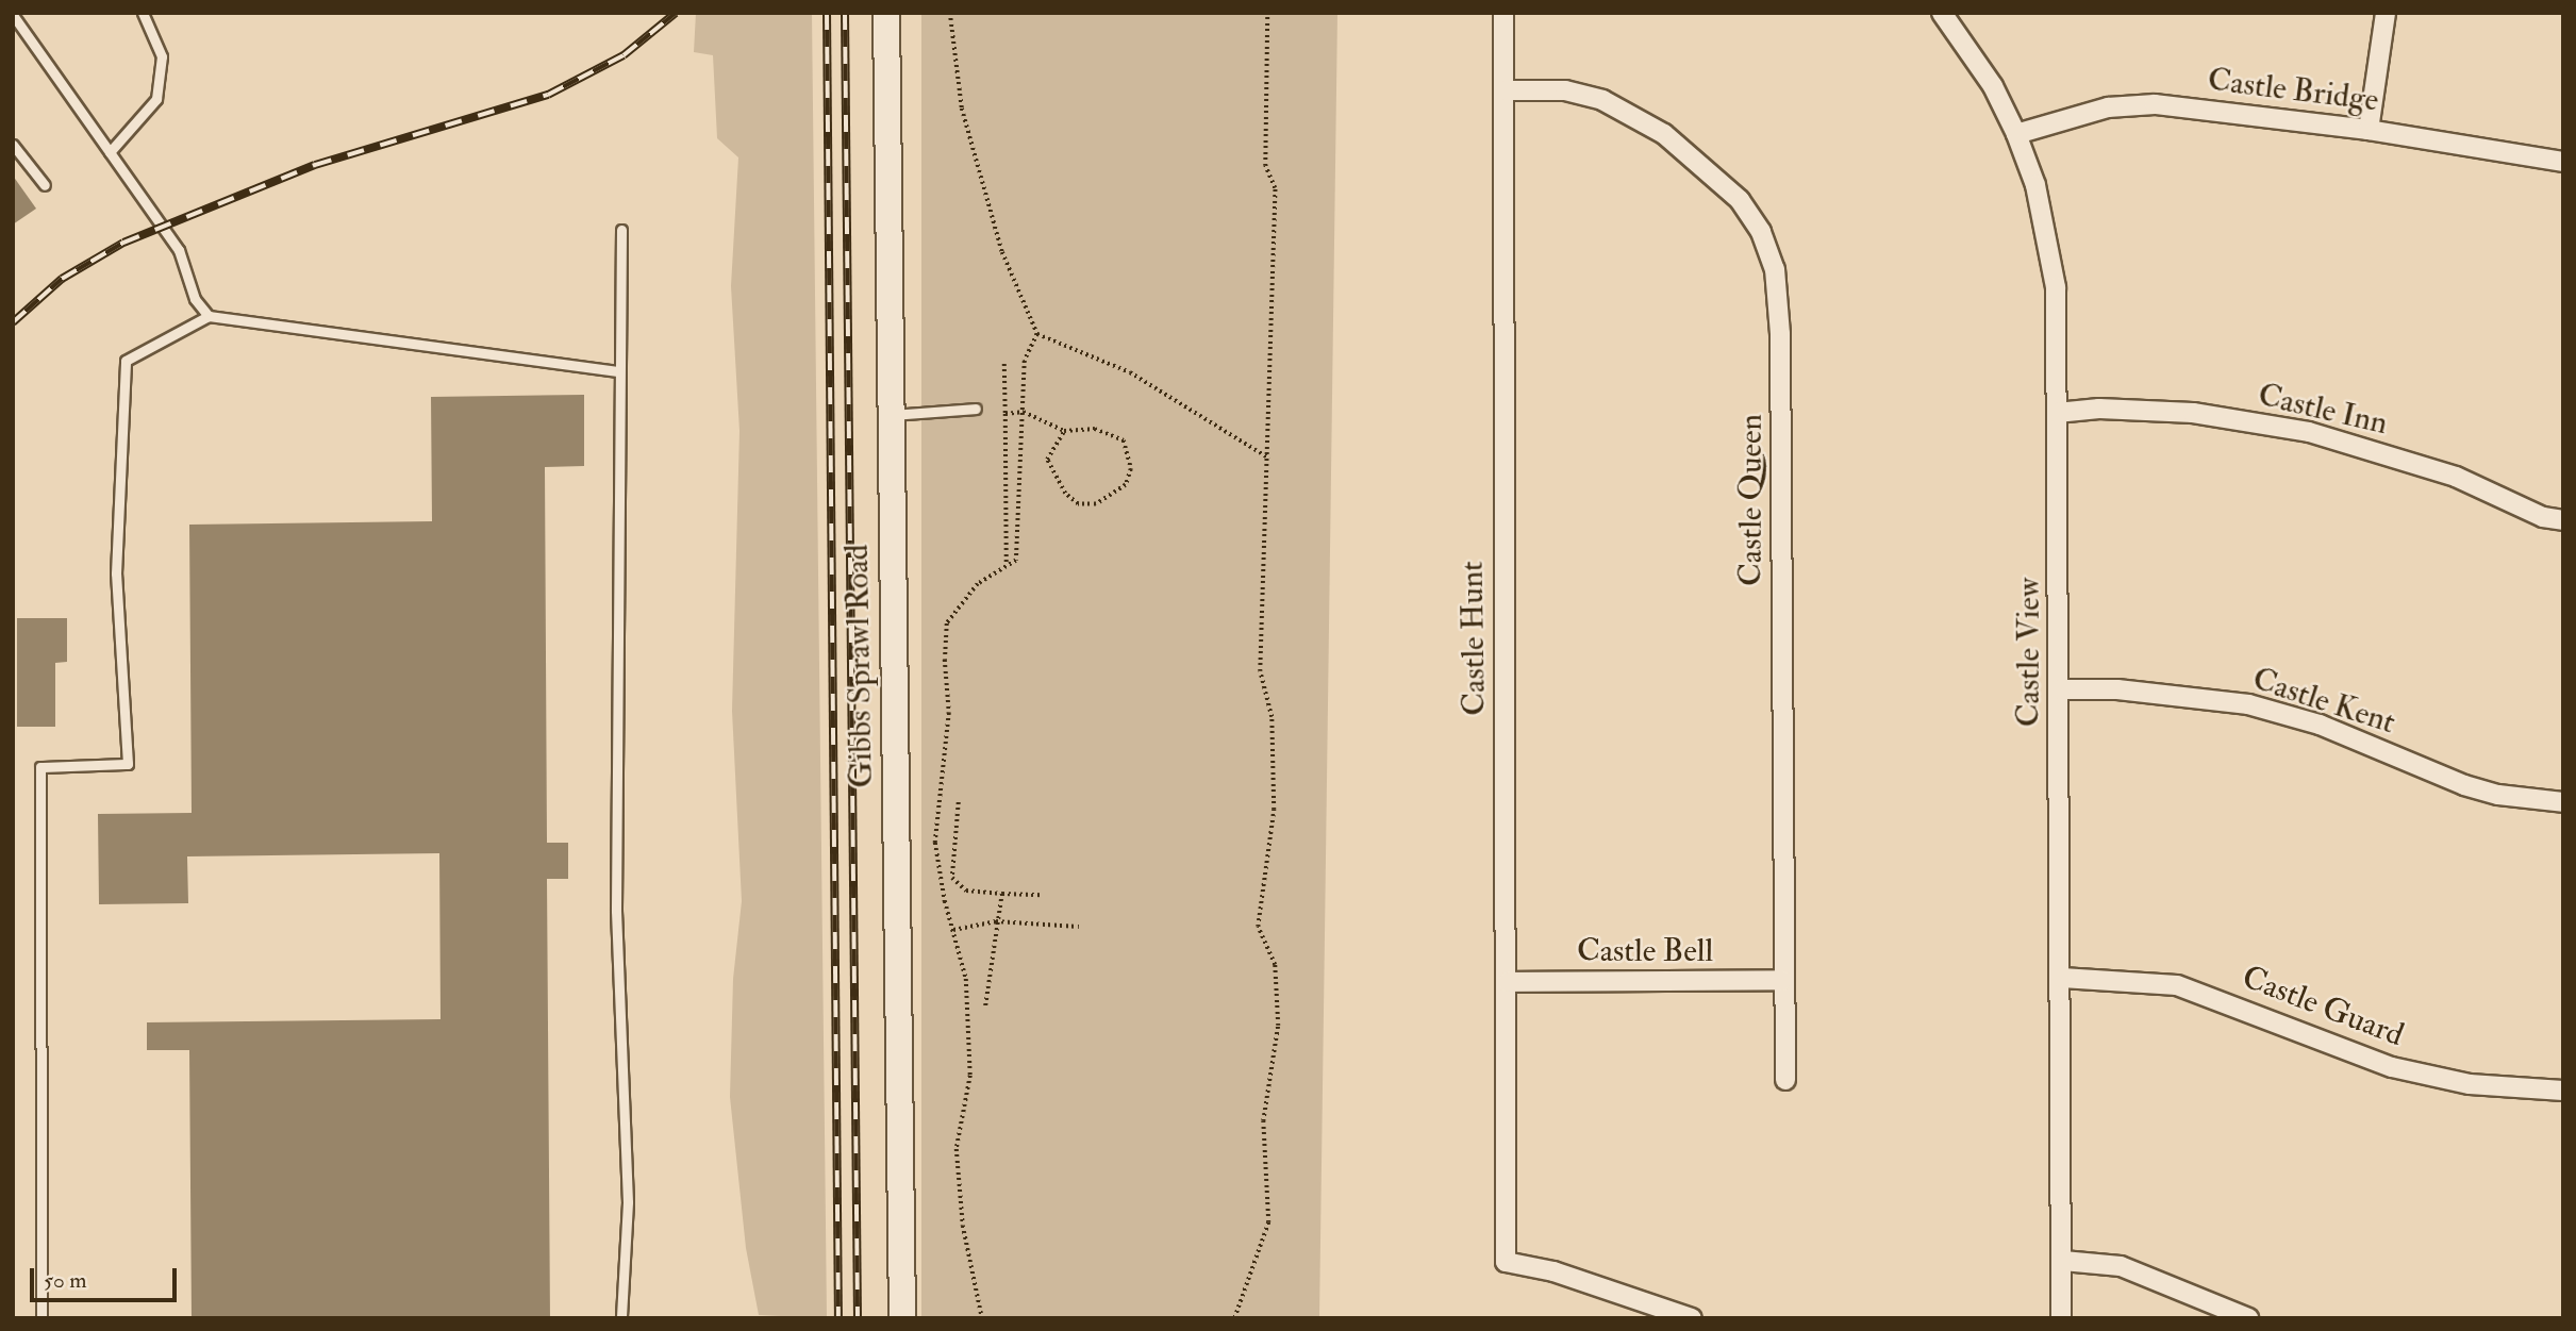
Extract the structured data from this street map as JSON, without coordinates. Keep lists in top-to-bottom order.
{
  "streets": {
    "main road": ["Gibbs Sprawl Road"],
    "street": [
      "Castle Bridge",
      "Castle Inn",
      "Castle Queen",
      "Castle Hunt",
      "Castle View",
      "Castle Kent",
      "Castle Bell",
      "Castle Guard"
    ]
  },
  "crossings": [
    ["Castle Bridge", "Castle View"],
    ["Castle Inn", "Castle View"],
    ["Castle Queen", "Castle Hunt"],
    ["Castle Queen", "Castle Bell"],
    ["Castle Hunt", "Castle Bell"],
    ["Castle View", "Castle Kent"],
    ["Castle View", "Castle Guard"]
  ],
  "scale_bar": "50 m"
}
